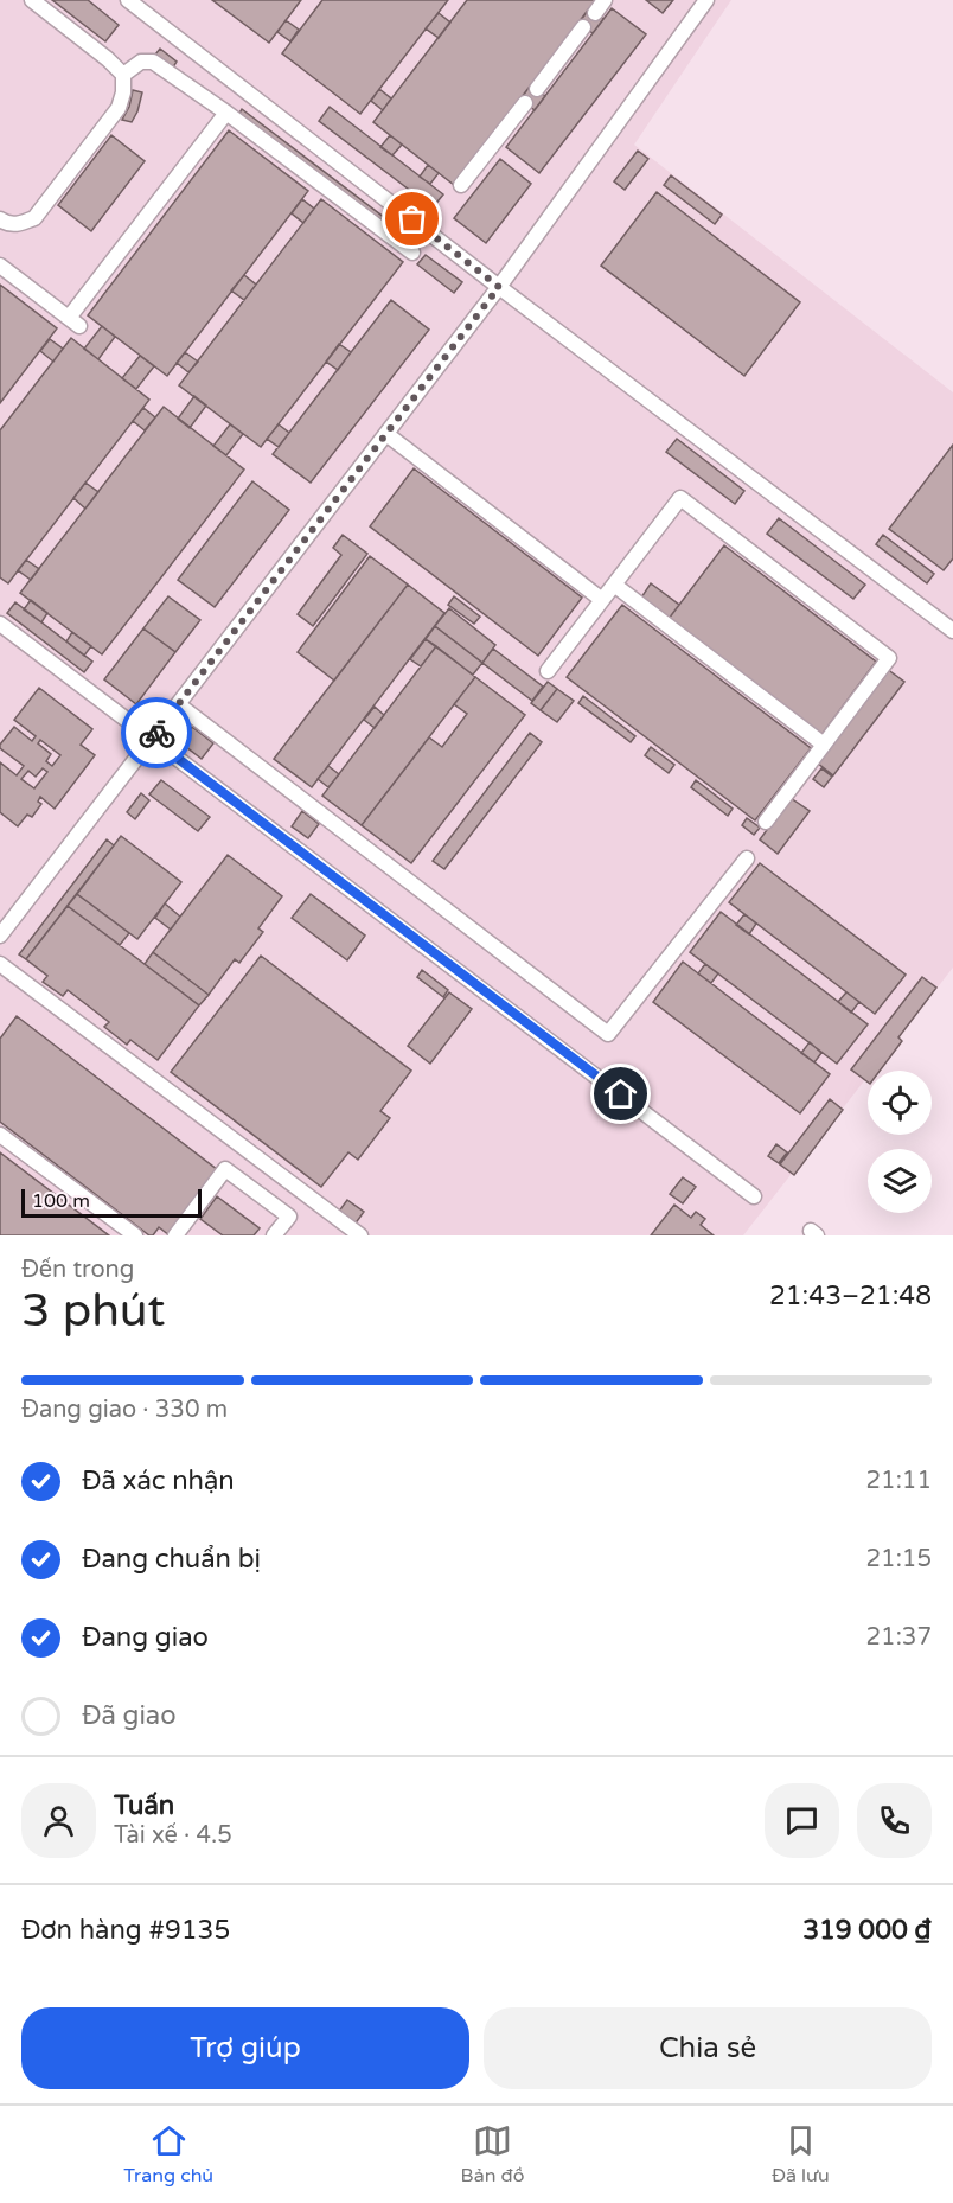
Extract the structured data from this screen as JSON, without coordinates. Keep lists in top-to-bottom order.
{
  "scale_bar": "100 m",
  "page": {
    "scale": "100 m",
    "heading": ["3 phút", "Đến trong", "21:43–21:48"],
    "panel": [
      "Tuấn",
      "Tài xế · 4.5",
      "Đơn hàng #9135",
      "319 000 ₫"
    ],
    "bar": "Đang giao · 330 m",
    "list": [
      ["Đã xác nhận", "21:11"],
      ["Đang chuẩn bị", "21:15"],
      ["Đang giao", "21:37"],
      "Đã giao"
    ],
    "buttons": ["Trợ giúp", "Chia sẻ"],
    "tabs": ["Trang chủ", "Bản đồ", "Đã lưu"]
  }
}
